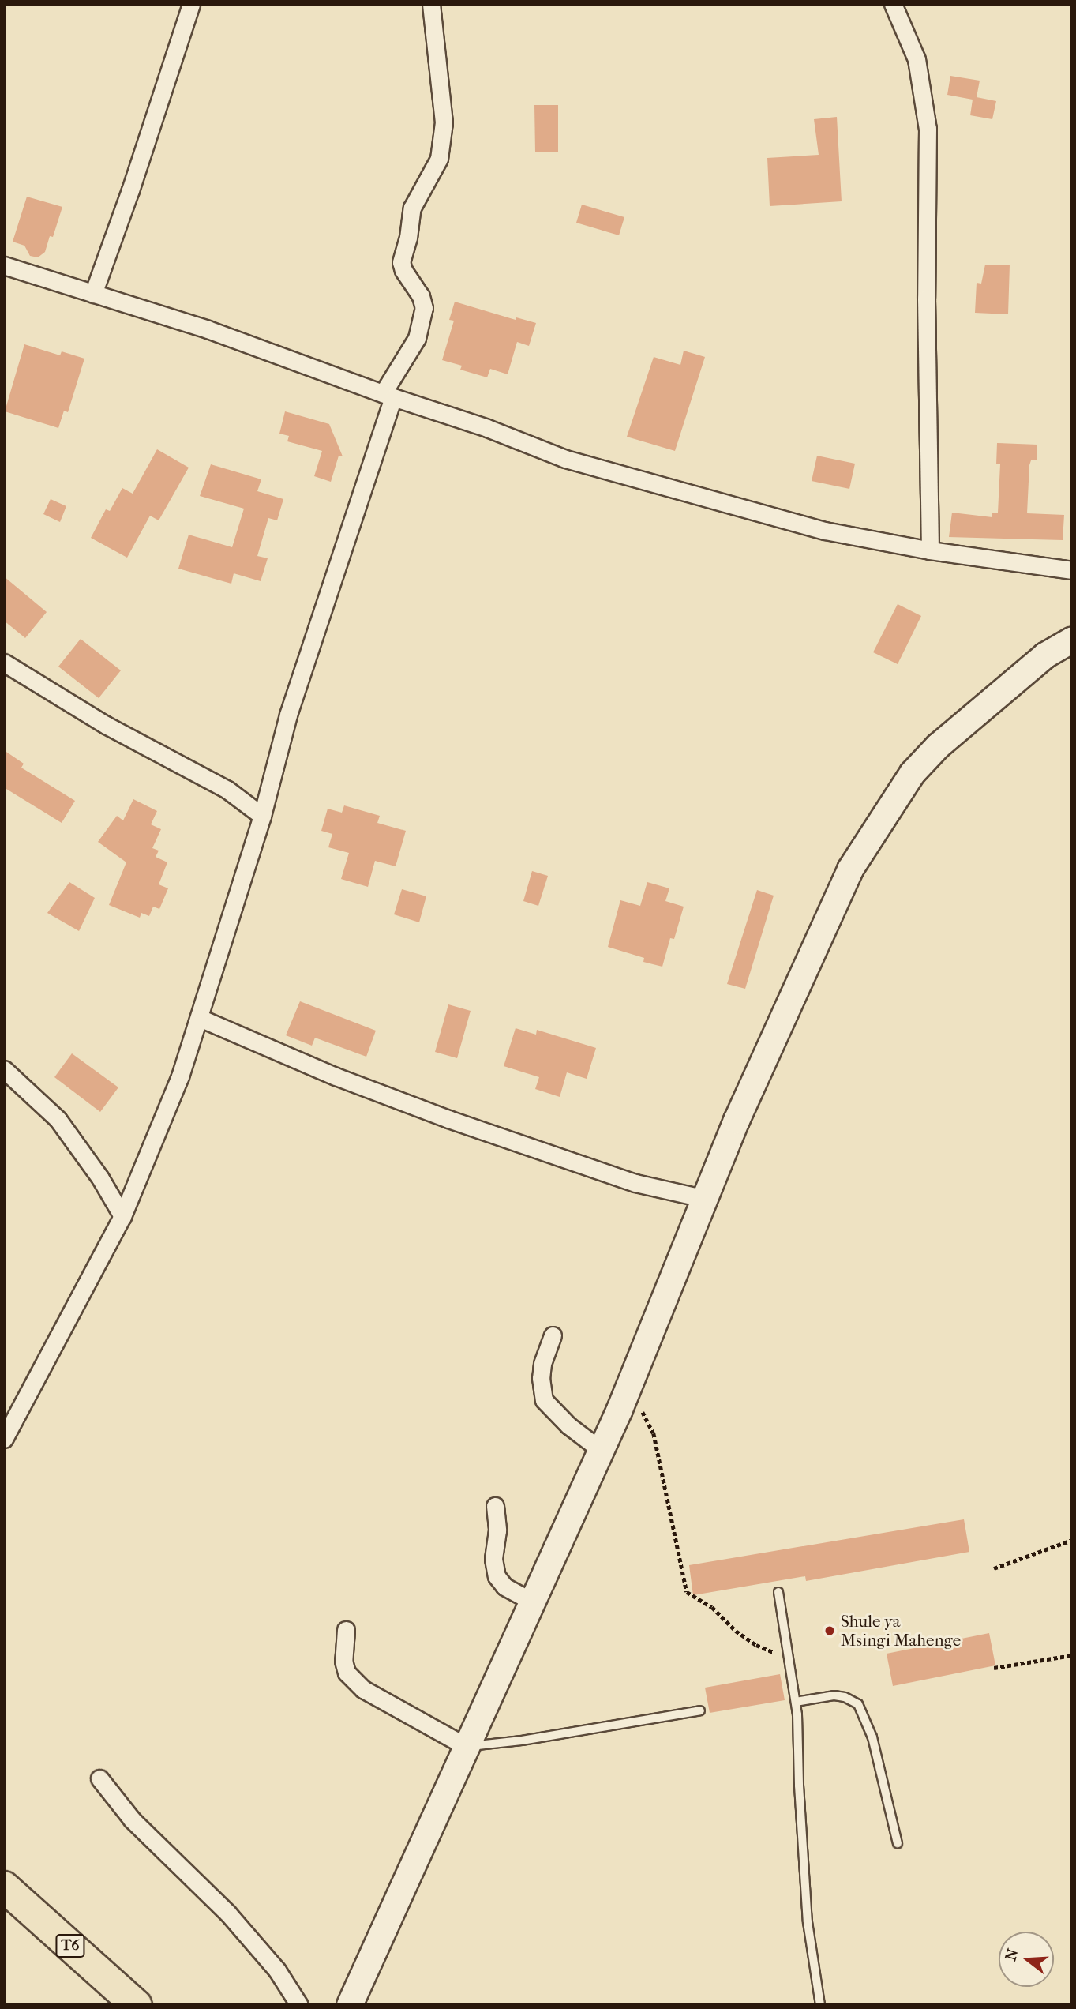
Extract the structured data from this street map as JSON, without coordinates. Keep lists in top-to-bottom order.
{
  "streets": {
    "highway": ["T6"]
  },
  "places": ["Shule ya Msingi Mahenge"],
  "north": "left"
}
